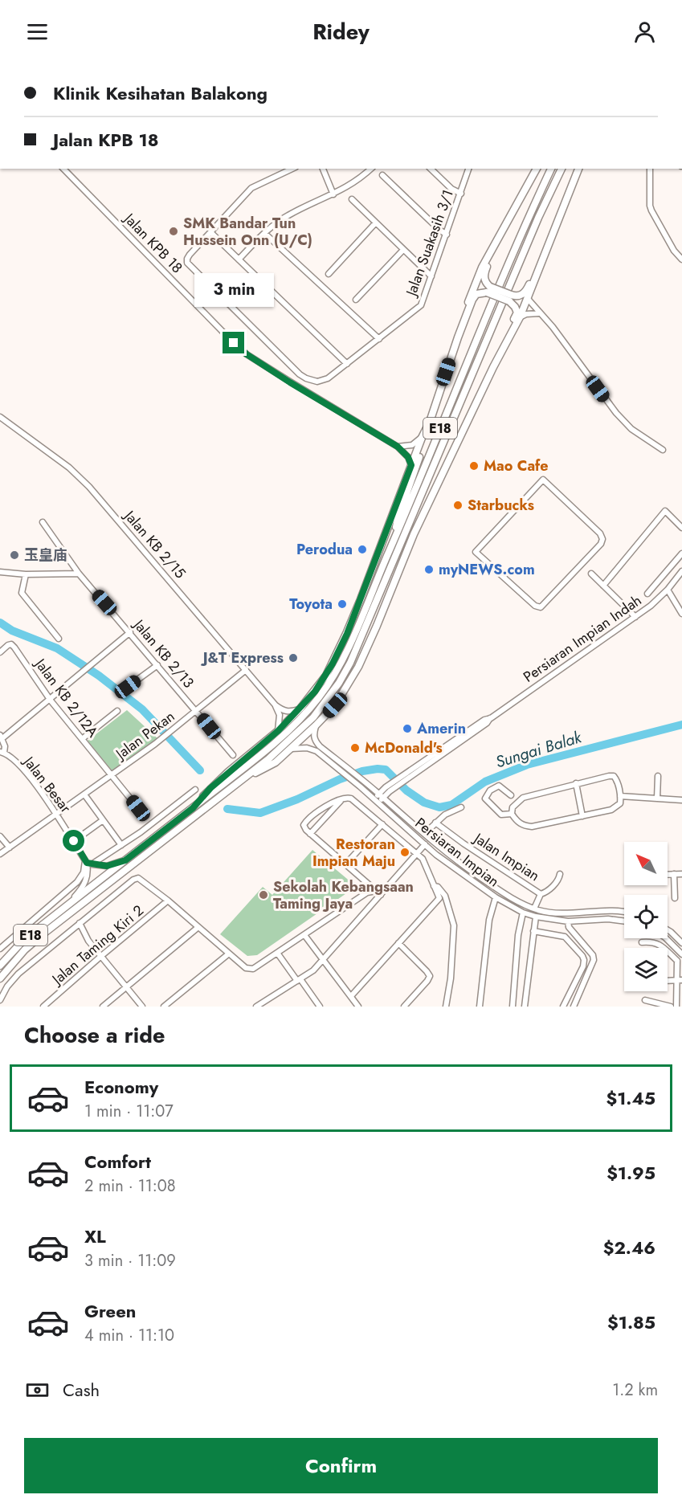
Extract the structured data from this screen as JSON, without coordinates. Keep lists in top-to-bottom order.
{
  "streets": {
    "highway": ["E18"],
    "street": [
      "Jalan Suakasih 3/1",
      "Jalan KPB 18",
      "Jalan KB 2/15",
      "Persiaran Impian Indah",
      "Jalan KB 2/13",
      "Jalan KB 2/12A",
      "Jalan Pekan",
      "Jalan Besar",
      "Persiaran Impian",
      "Jalan Impian",
      "Jalan Taming Kiri 2"
    ]
  },
  "crossings": [
    ["Jalan KB 2/15", "Jalan Pekan"],
    ["Persiaran Impian Indah", "Persiaran Impian"],
    ["Jalan KB 2/13", "Jalan Pekan"],
    ["Jalan KB 2/12A", "Jalan Pekan"],
    ["Jalan Pekan", "Jalan Besar"]
  ],
  "water": ["Sungai Balak"],
  "places": [
    "SMK Bandar Tun Hussein Onn (U/C)",
    "Mao Cafe",
    "Starbucks",
    "Perodua",
    "玉皇庙",
    "myNEWS.com",
    "Toyota",
    "J&T Express",
    "Amerin",
    "McDonald's",
    "Restoran Impian Maju",
    "Sekolah Kebangsaan Taming Jaya"
  ],
  "north": "top left",
  "page": {
    "header": "Ridey",
    "banner": ["Klinik Kesihatan Balakong", "Jalan KPB 18"],
    "bubble": "3 min",
    "heading": "Choose a ride",
    "list": [
      {
        "name": "Economy",
        "note": "1 min · 11:07",
        "value": "$1.45"
      },
      {
        "name": "Comfort",
        "note": "2 min · 11:08",
        "value": "$1.95"
      },
      {
        "name": "XL",
        "note": "3 min · 11:09",
        "value": "$2.46"
      },
      {
        "name": "Green",
        "note": "4 min · 11:10",
        "value": "$1.85"
      }
    ],
    "pay": ["Cash", "1.2 km"],
    "buttons": "Confirm"
  }
}
